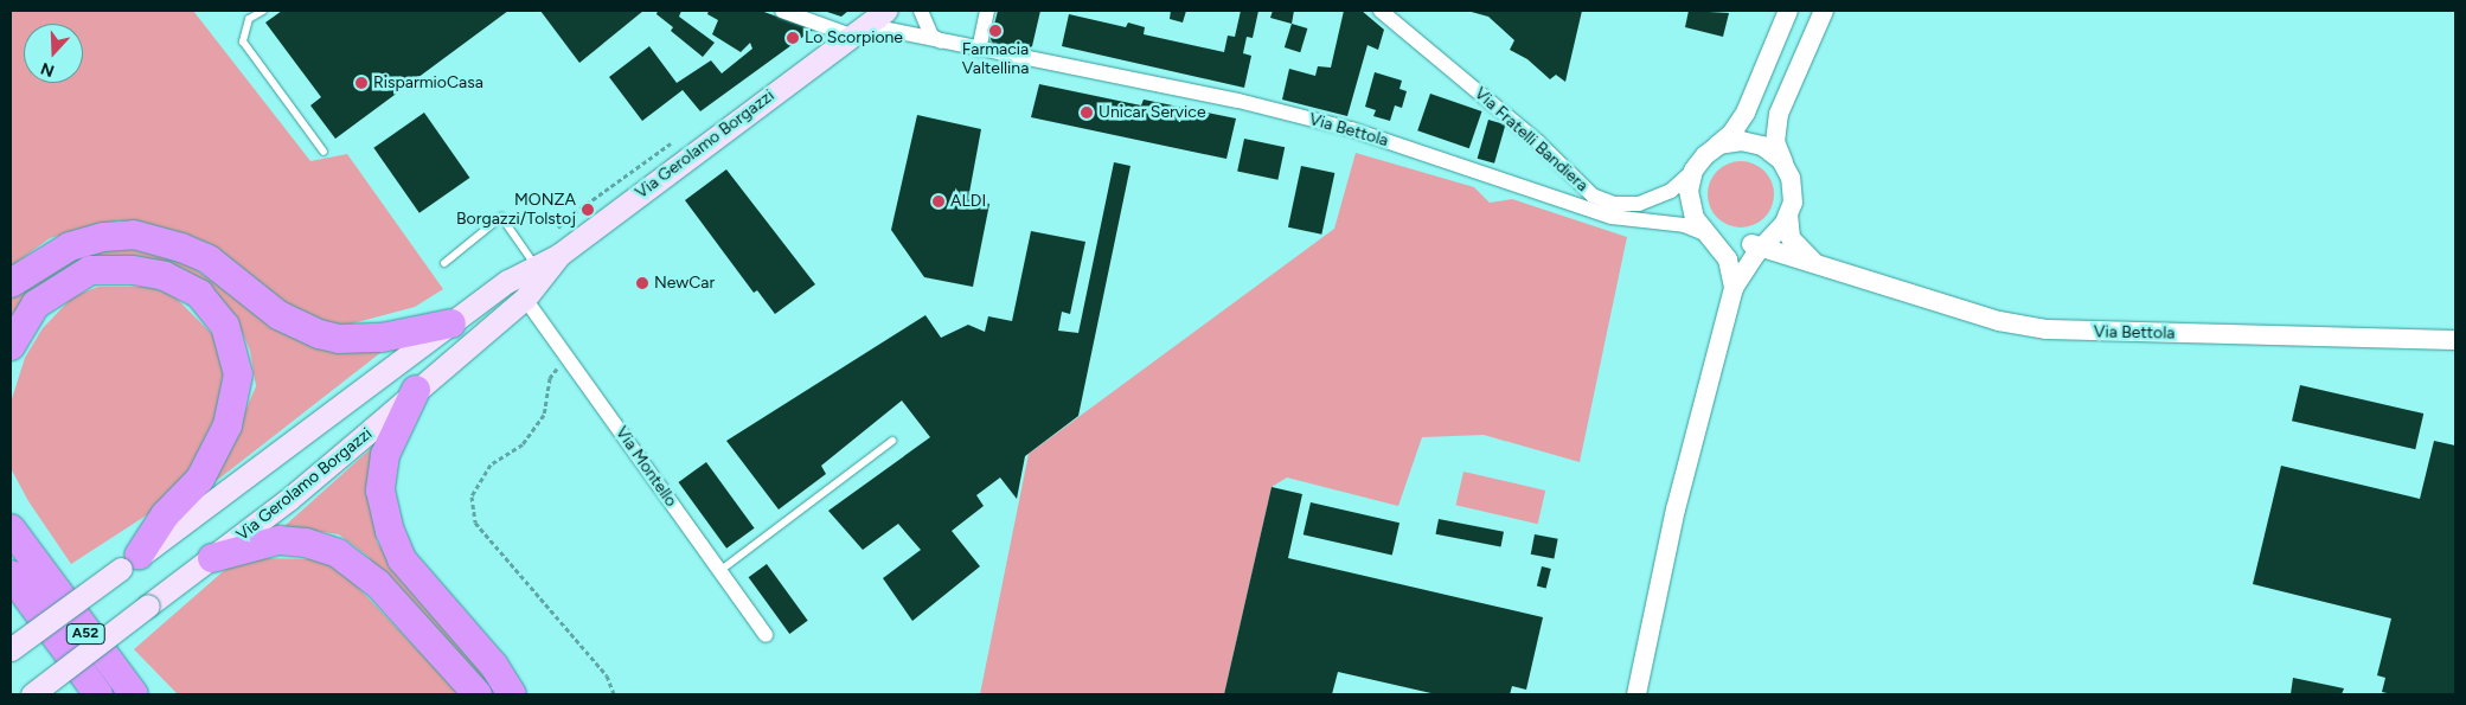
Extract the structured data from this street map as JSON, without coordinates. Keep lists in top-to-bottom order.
{
  "streets": {
    "highway": ["A52"],
    "main road": ["Via Gerolamo Borgazzi"],
    "street": ["Via Bettola", "Via Fratelli Bandiera", "Via Montello"]
  },
  "crossings": [
    ["Via Bettola", "Via Fratelli Bandiera"],
    ["Via Bettola", "Via Gerolamo Borgazzi"],
    ["Via Gerolamo Borgazzi", "Via Montello"]
  ],
  "places": [
    "Farmacia Valtellina",
    "Lo Scorpione",
    "RisparmioCasa",
    "Unicar Service",
    "ALDI",
    "MONZA Borgazzi/Tolstoj",
    "NewCar"
  ],
  "north": "bottom"
}
